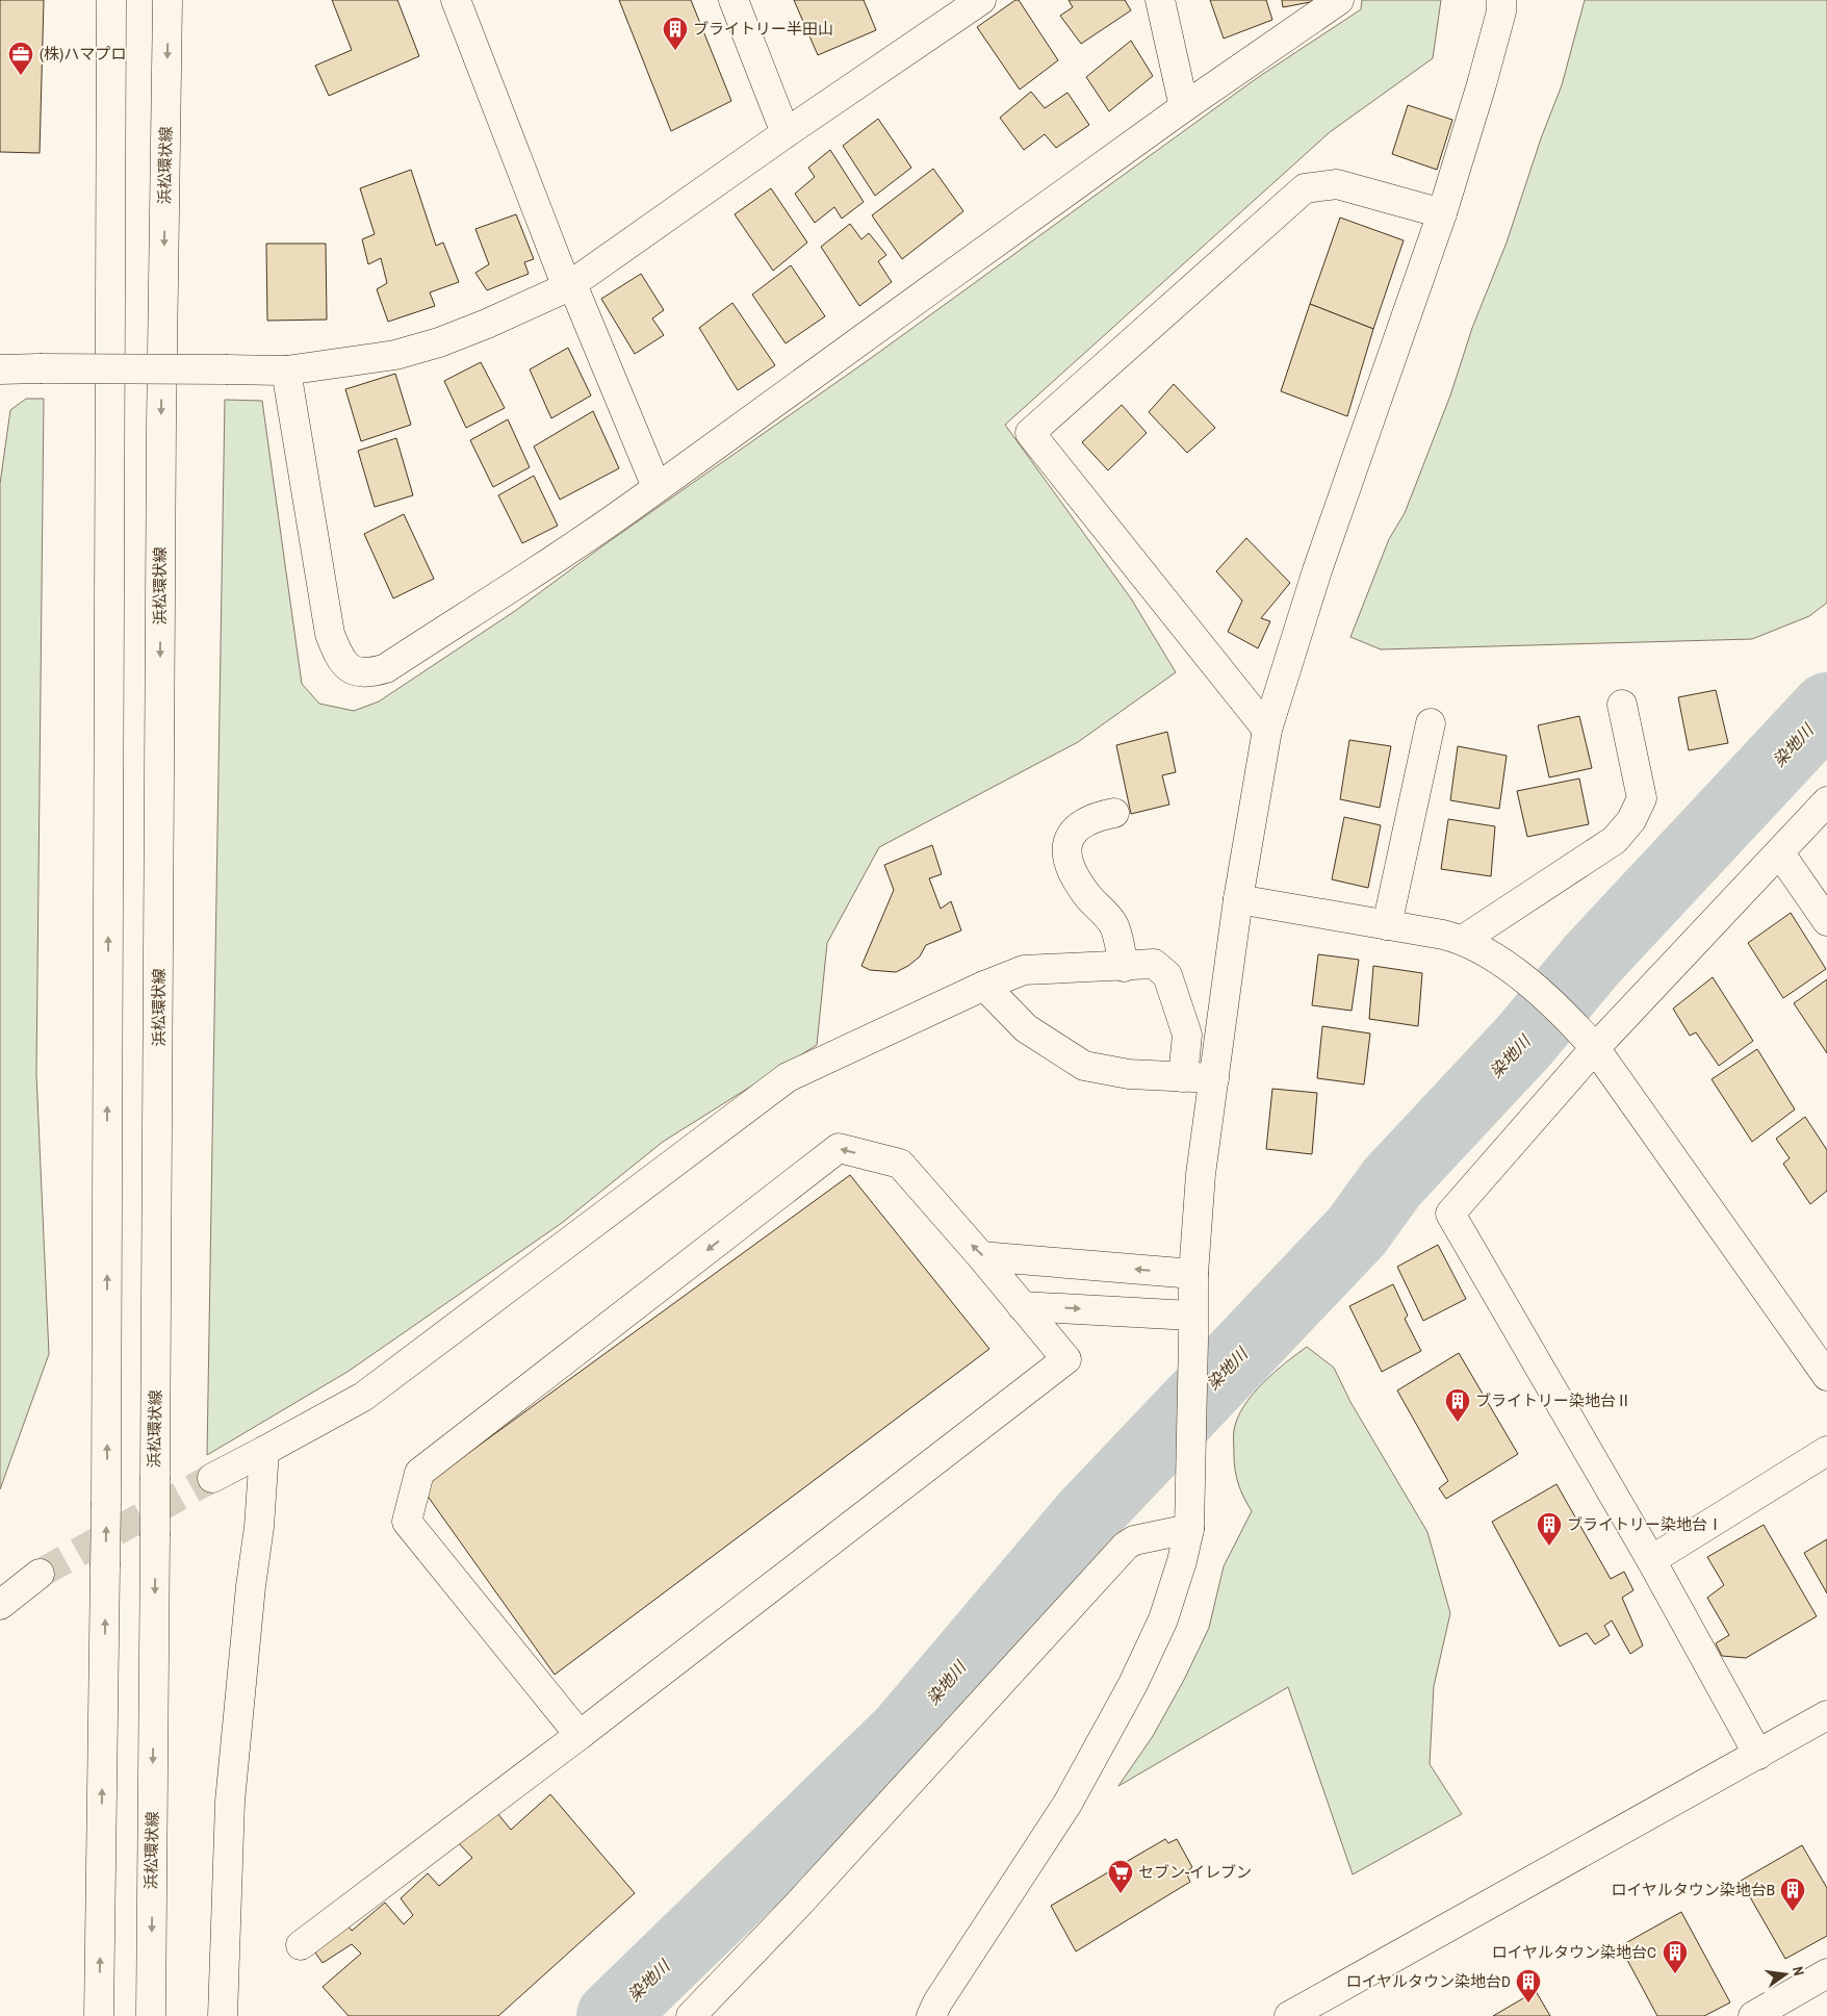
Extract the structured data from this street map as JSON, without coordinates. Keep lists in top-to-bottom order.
{
  "streets": {
    "street": ["浜松環状線"]
  },
  "water": ["染地川"],
  "places": {
    "building": [
      "ブライトリー半田山",
      "ブライトリー染地台Ⅱ",
      "ブライトリー染地台Ⅰ",
      "ロイヤルタウン染地台B",
      "ロイヤルタウン染地台C",
      "ロイヤルタウン染地台D"
    ],
    "office": ["(株)ハマプロ"],
    "supermarket": ["セブン-イレブン"]
  },
  "north": "right"
}
